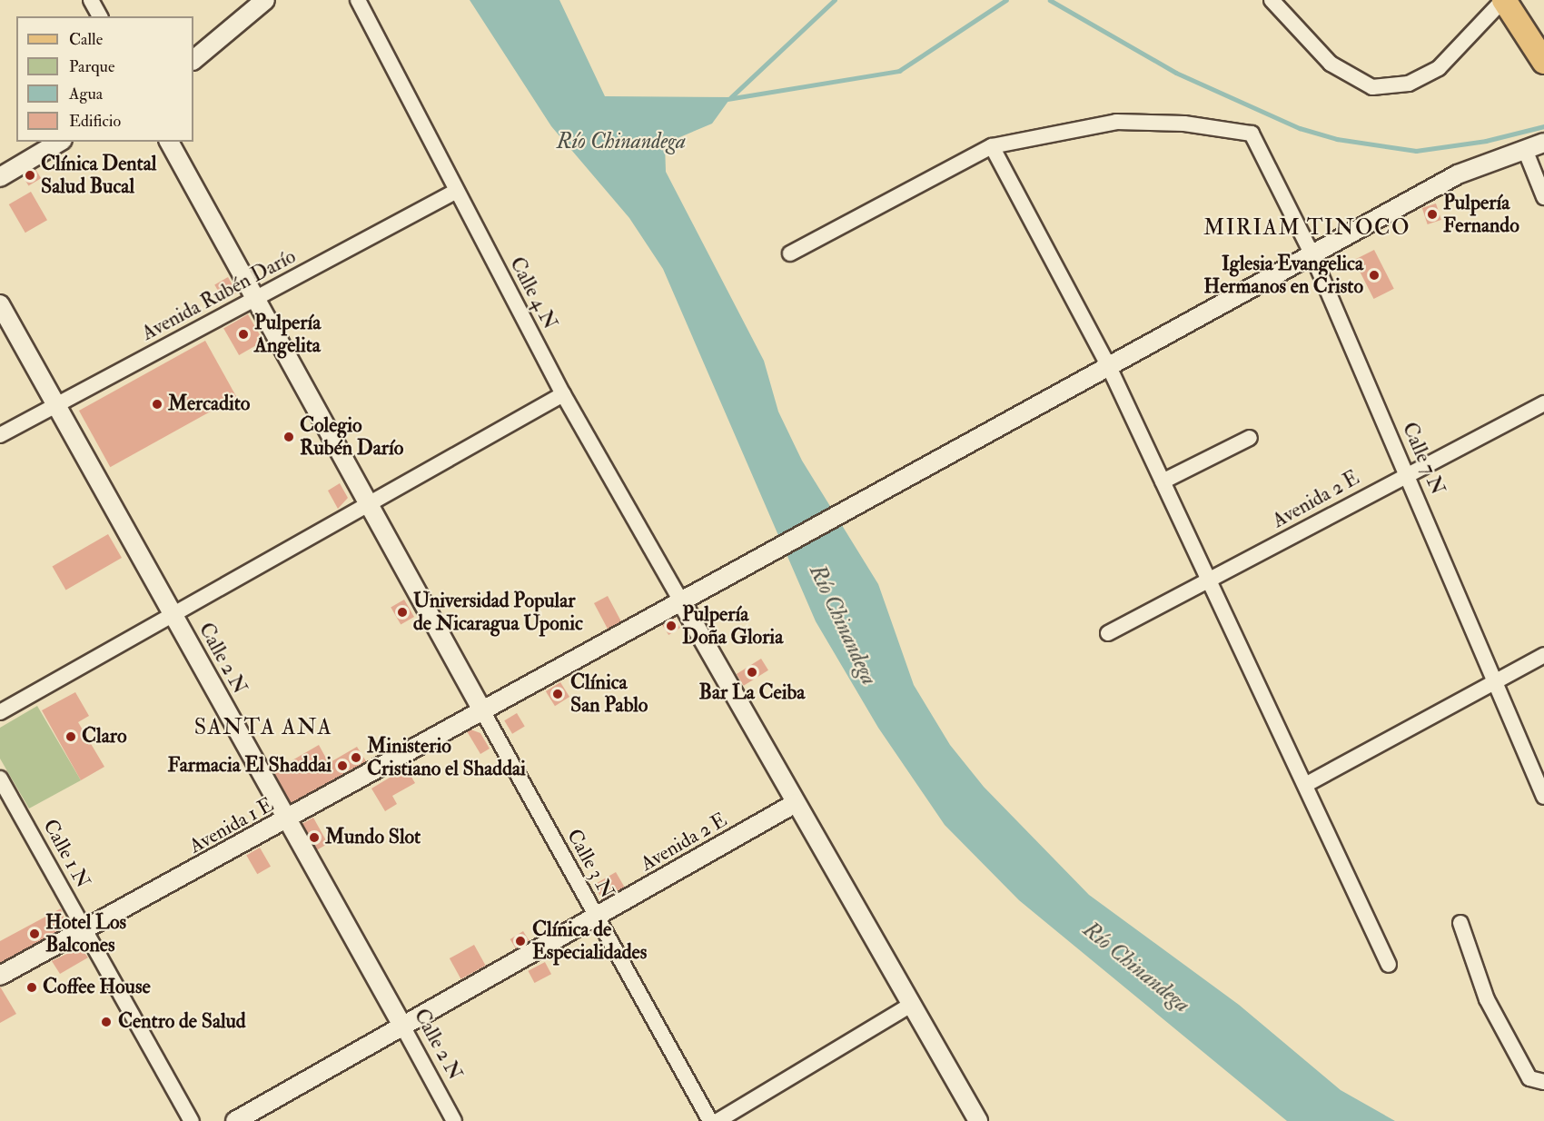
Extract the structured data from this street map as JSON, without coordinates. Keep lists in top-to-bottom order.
{
  "streets": {
    "street": [
      "Calle 4 N",
      "Avenida Rubén Darío",
      "Calle 7 N",
      "Avenida 2 E",
      "Calle 2 N",
      "Avenida 1 E",
      "Calle 1 N",
      "Calle 3 N"
    ]
  },
  "crossings": [
    ["Calle 4 N", "Avenida Rubén Darío"],
    ["Calle 4 N", "Avenida 1 E"],
    ["Avenida Rubén Darío", "Calle 2 N"],
    ["Calle 7 N", "Avenida 2 E"],
    ["Calle 7 N", "Avenida 1 E"],
    ["Avenida 2 E", "Calle 2 N"],
    ["Avenida 2 E", "Calle 3 N"],
    ["Calle 2 N", "Avenida 1 E"],
    ["Avenida 1 E", "Calle 1 N"],
    ["Avenida 1 E", "Calle 3 N"]
  ],
  "districts": ["MIRIAM TINOCO", "SANTA ANA"],
  "water": ["Río Chinandega"],
  "places": [
    "Clínica Dental Salud Bucal",
    "Pulpería Fernando",
    "Iglesia Evangelica Hermanos en Cristo",
    "Pulpería Angelita",
    "Mercadito",
    "Colegio Rubén Darío",
    "Universidad Popular de Nicaragua Uponic",
    "Pulpería Doña Gloria",
    "Bar La Ceiba",
    "Clínica San Pablo",
    "Claro",
    "Ministerio Cristiano el Shaddai",
    "Farmacia El Shaddai",
    "Mundo Slot",
    "Hotel Los Balcones",
    "Clínica de Especialidades",
    "Coffee House",
    "Centro de Salud"
  ],
  "legend": [
    "Calle",
    "Parque",
    "Agua",
    "Edificio"
  ]
}
